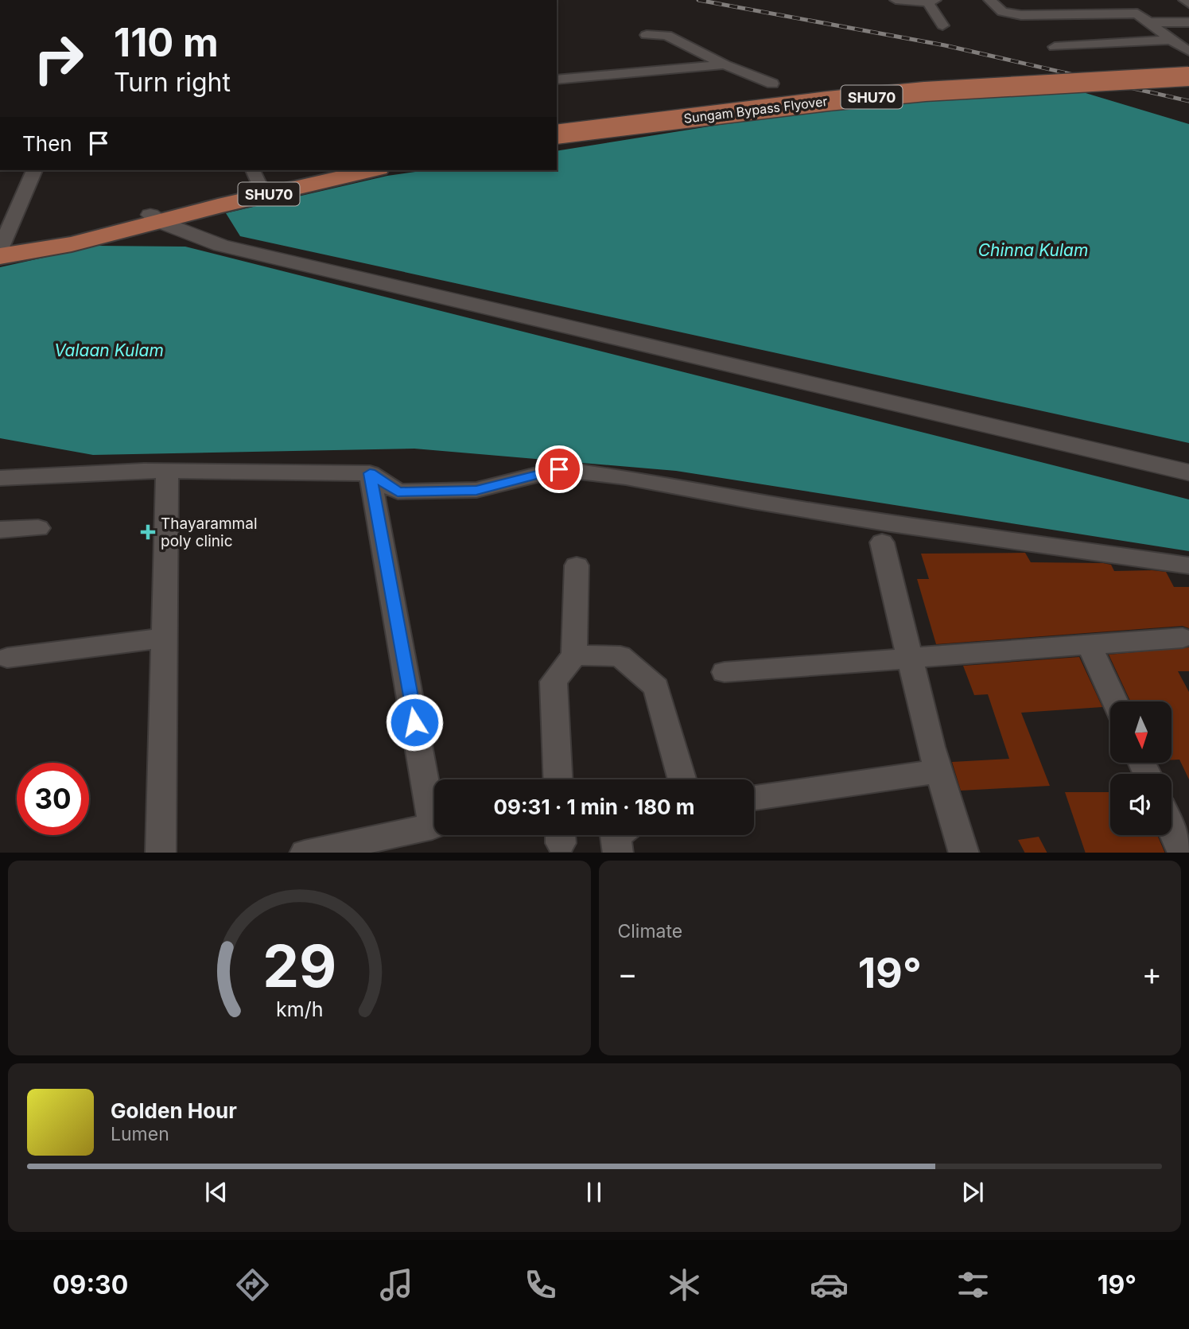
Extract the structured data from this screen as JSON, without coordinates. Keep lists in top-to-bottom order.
{
  "streets": {
    "main road": ["SHU70", "Sungam Bypass Flyover"]
  },
  "water": ["Chinna Kulam", "Valaan Kulam"],
  "places": {
    "health": ["Thayarammal poly clinic"]
  },
  "north": "bottom",
  "page": {
    "turn": ["110 m", "Turn right"],
    "then": "Then",
    "limit": "30",
    "trip": "09:31 · 1 min · 180 m",
    "tile": "Climate",
    "heat": ["−", "19°", "+"],
    "song": ["Golden Hour", "Lumen"],
    "tabs": ["09:30", "19°"],
    "gauge": ["29", "km/h"]
  }
}
